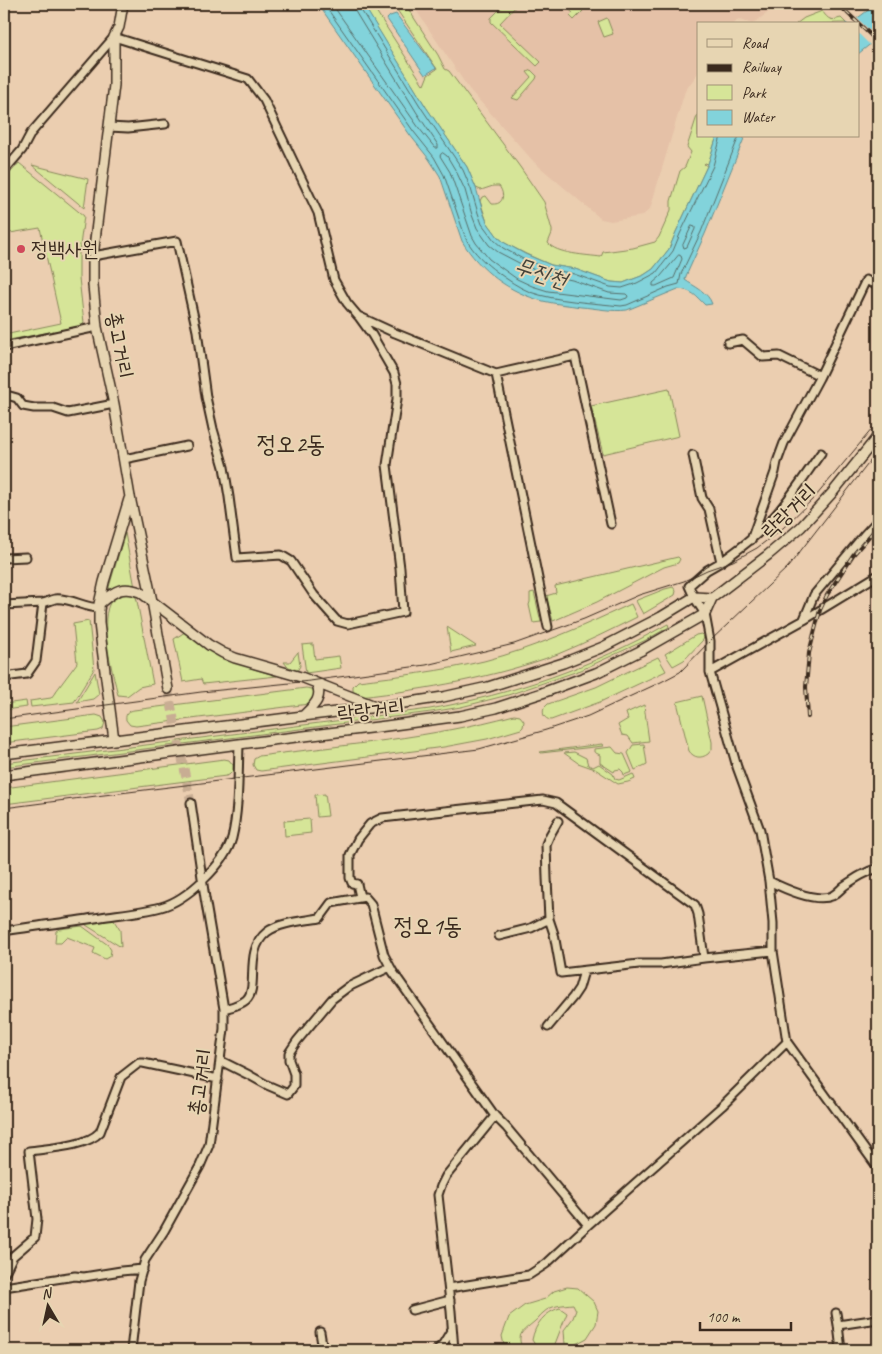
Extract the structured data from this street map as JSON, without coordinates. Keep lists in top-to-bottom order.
{
  "streets": {
    "main road": ["총고거리", "락랑거리"]
  },
  "districts": ["정오2동", "정오1동"],
  "water": ["무진천"],
  "places": ["정백사원"],
  "legend": [
    "Road",
    "Railway",
    "Park",
    "Water"
  ],
  "scale_bar": "100 m",
  "north": "top"
}
